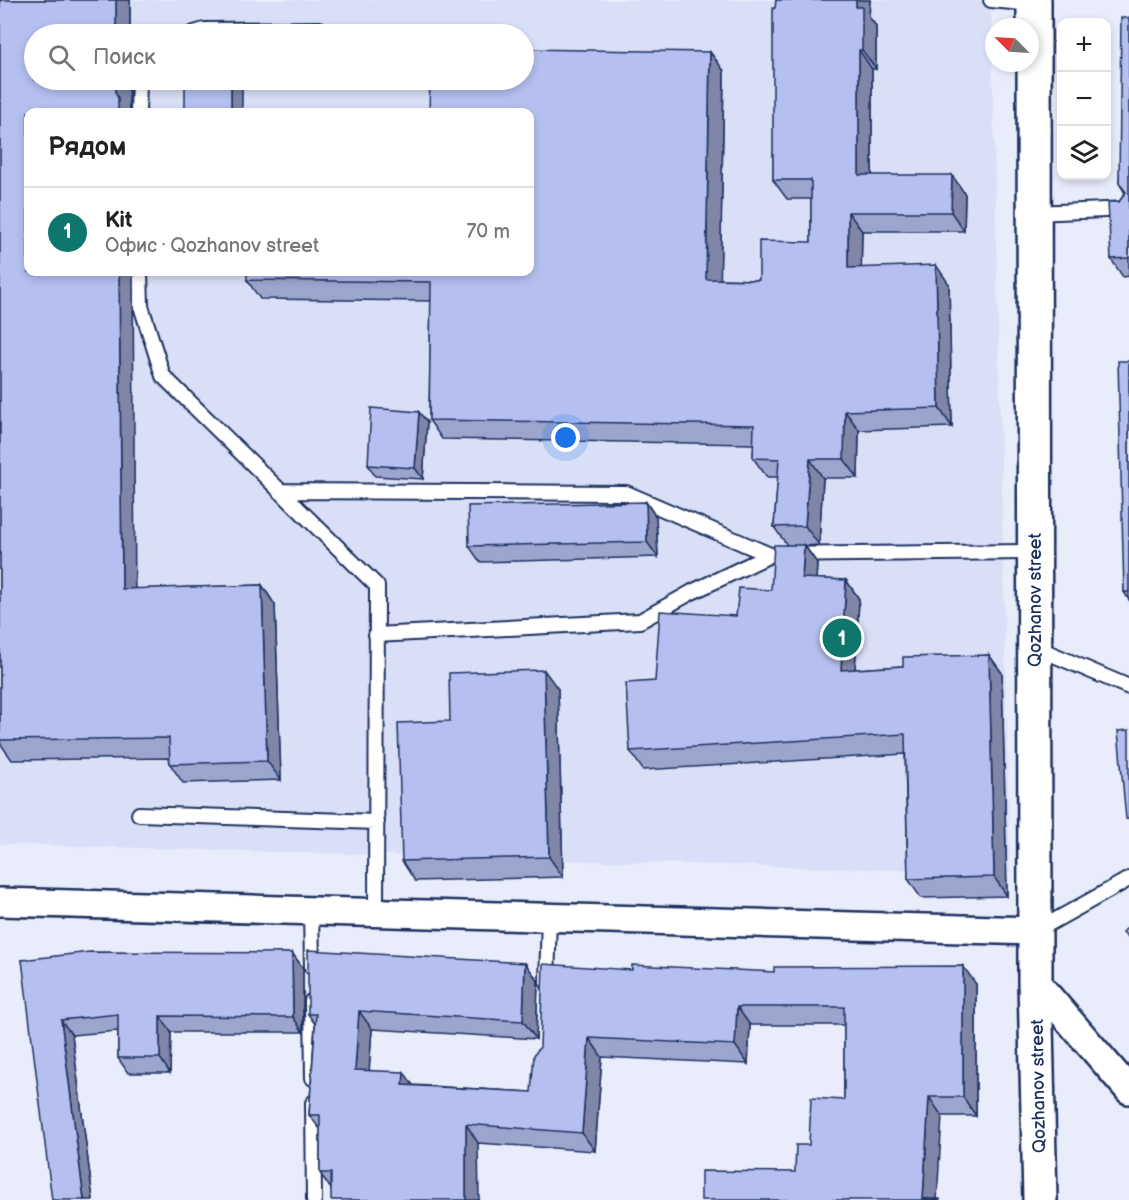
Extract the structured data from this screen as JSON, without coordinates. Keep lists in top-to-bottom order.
{
  "streets": {
    "main road": ["Qozhanov street"]
  },
  "north": "top left",
  "page": {
    "map_buttons": ["+", "−"],
    "search": "Поиск",
    "heading": "Рядом",
    "list": [
      {
        "mark": "1",
        "name": "Kit",
        "note": "Офис · Qozhanov street",
        "value": "70 m"
      }
    ],
    "pins": "1"
  }
}
